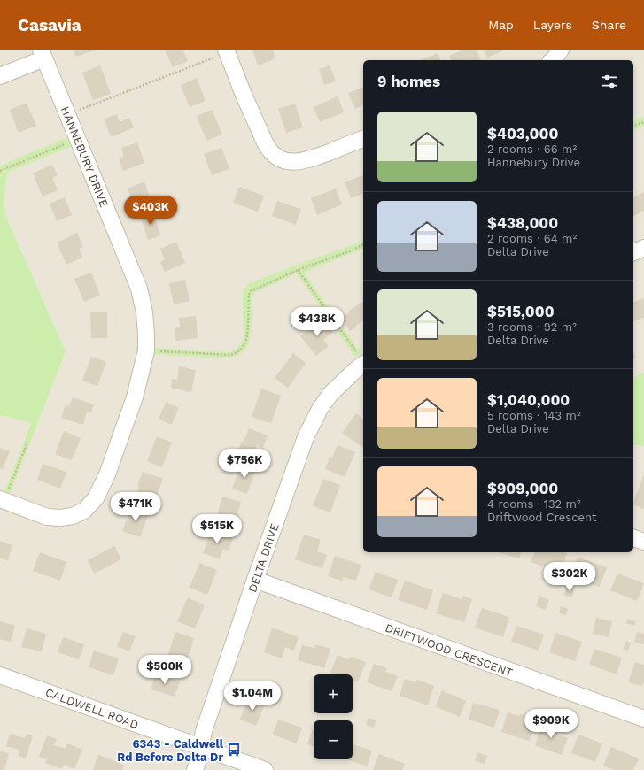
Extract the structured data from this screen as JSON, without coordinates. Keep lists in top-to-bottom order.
{
  "streets": {
    "street": [
      "HANNEBURY DRIVE",
      "DELTA DRIVE",
      "DRIFTWOOD CRESCENT",
      "CALDWELL ROAD"
    ]
  },
  "crossings": [
    ["DELTA DRIVE", "DRIFTWOOD CRESCENT"],
    ["DELTA DRIVE", "CALDWELL ROAD"]
  ],
  "places": {
    "bus stop": ["6343 - Caldwell Rd Before Delta Dr"]
  },
  "page": {
    "header": "Casavia",
    "nav": ["Map", "Layers", "Share"],
    "heading": "9 homes",
    "list": [
      {
        "name": "$403,000",
        "note": "2 rooms · 66 m² · Hannebury Drive"
      },
      {
        "name": "$438,000",
        "note": "2 rooms · 64 m² · Delta Drive"
      },
      {
        "name": "$515,000",
        "note": "3 rooms · 92 m² · Delta Drive"
      },
      {
        "name": "$1,040,000",
        "note": "5 rooms · 143 m² · Delta Drive"
      },
      {
        "name": "$909,000",
        "note": "4 rooms · 132 m² · Driftwood Crescent"
      }
    ],
    "price": [
      "$403K",
      "$438K",
      "$756K",
      "$471K",
      "$515K",
      "$302K",
      "$500K",
      "$1.04M",
      "$909K"
    ],
    "map_buttons": ["+", "−"]
  }
}
